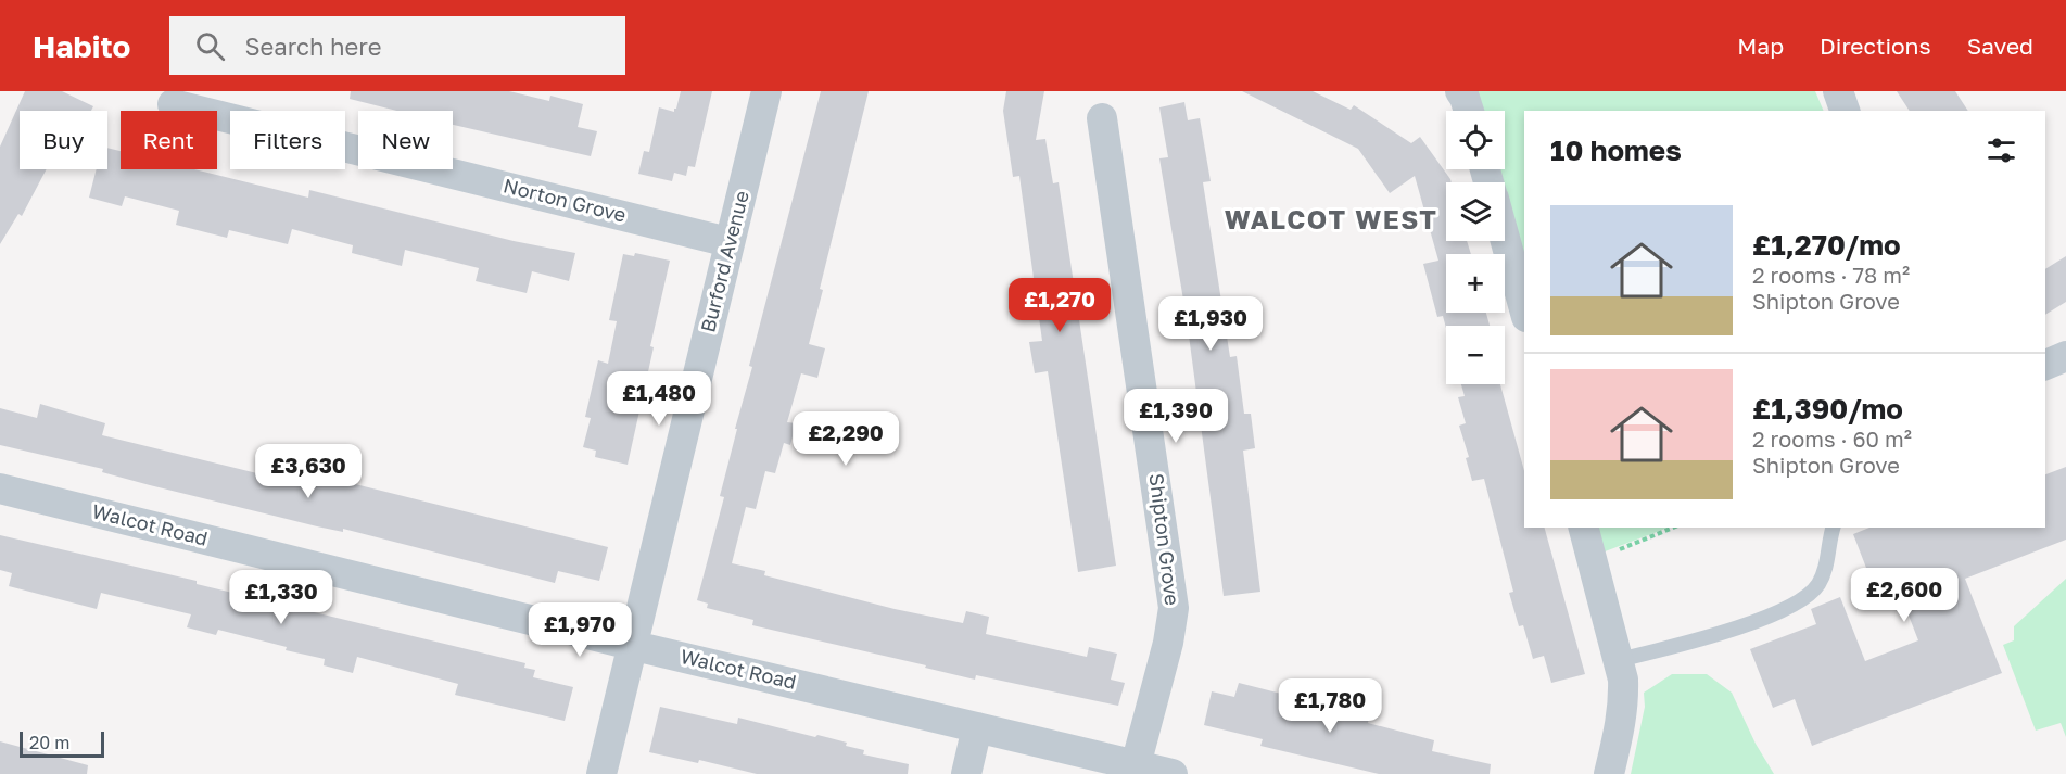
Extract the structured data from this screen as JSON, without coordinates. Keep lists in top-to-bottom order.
{
  "streets": {
    "street": [
      "Norton Grove",
      "Burford Avenue",
      "Walcot Road",
      "Shipton Grove"
    ]
  },
  "crossings": [
    ["Norton Grove", "Burford Avenue"],
    ["Burford Avenue", "Walcot Road"],
    ["Walcot Road", "Shipton Grove"]
  ],
  "districts": ["WALCOT WEST"],
  "scale_bar": "20 m",
  "page": {
    "header": "Habito",
    "search": "Search here",
    "nav": ["Map", "Directions", "Saved"],
    "map_buttons": ["+", "−"],
    "chip": [
      "Buy",
      "Rent",
      "Filters",
      "New"
    ],
    "heading": "10 homes",
    "list": [
      {
        "name": "£1,270/mo",
        "note": "2 rooms · 78 m² · Shipton Grove"
      },
      {
        "name": "£1,390/mo",
        "note": "2 rooms · 60 m² · Shipton Grove"
      }
    ],
    "price": [
      "£1,270",
      "£1,930",
      "£1,480",
      "£1,390",
      "£2,290",
      "£3,630",
      "£2,600",
      "£1,330",
      "£1,970",
      "£1,780"
    ],
    "scale": "20 m"
  }
}
